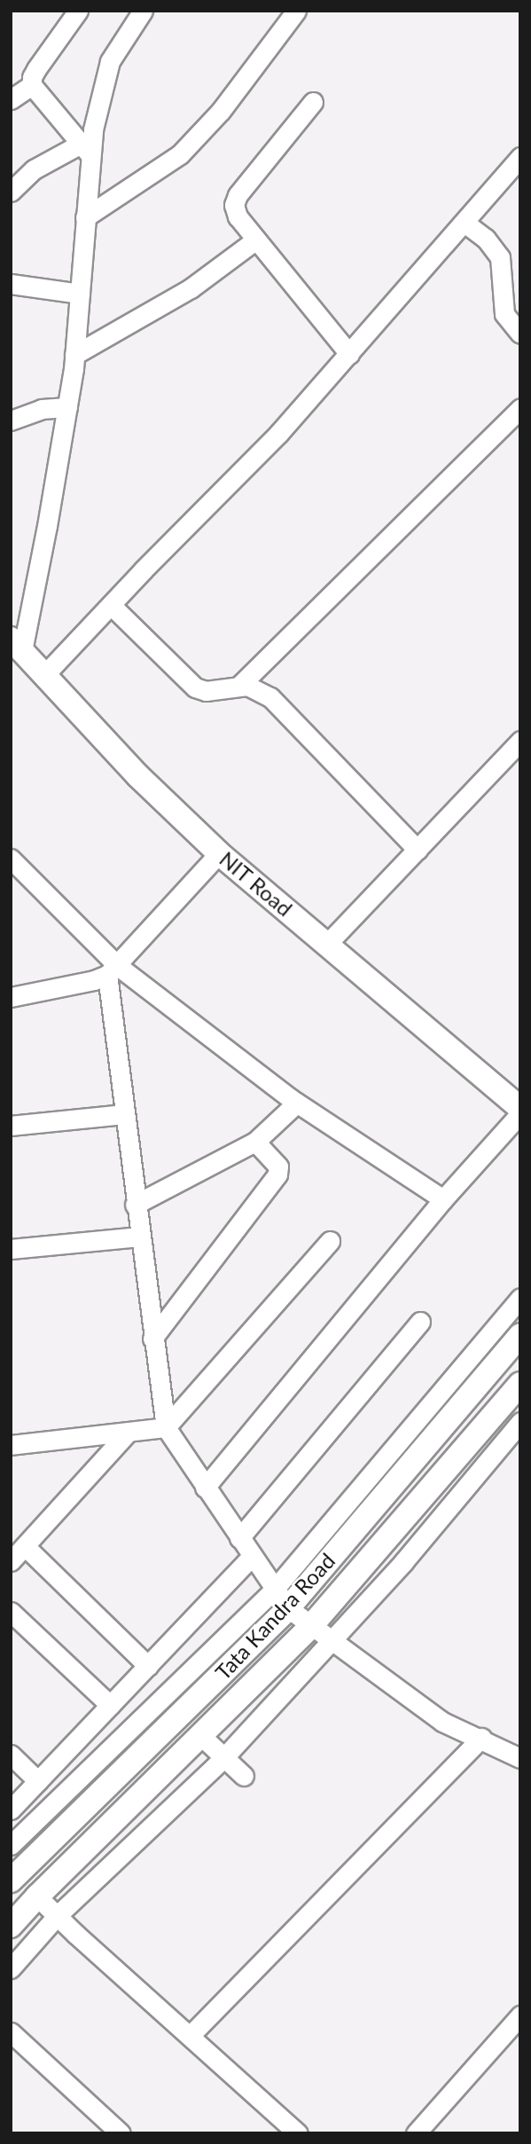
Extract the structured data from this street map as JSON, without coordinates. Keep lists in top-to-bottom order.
{
  "streets": {
    "main road": ["NIT Road", "Tata Kandra Road"]
  }
}
